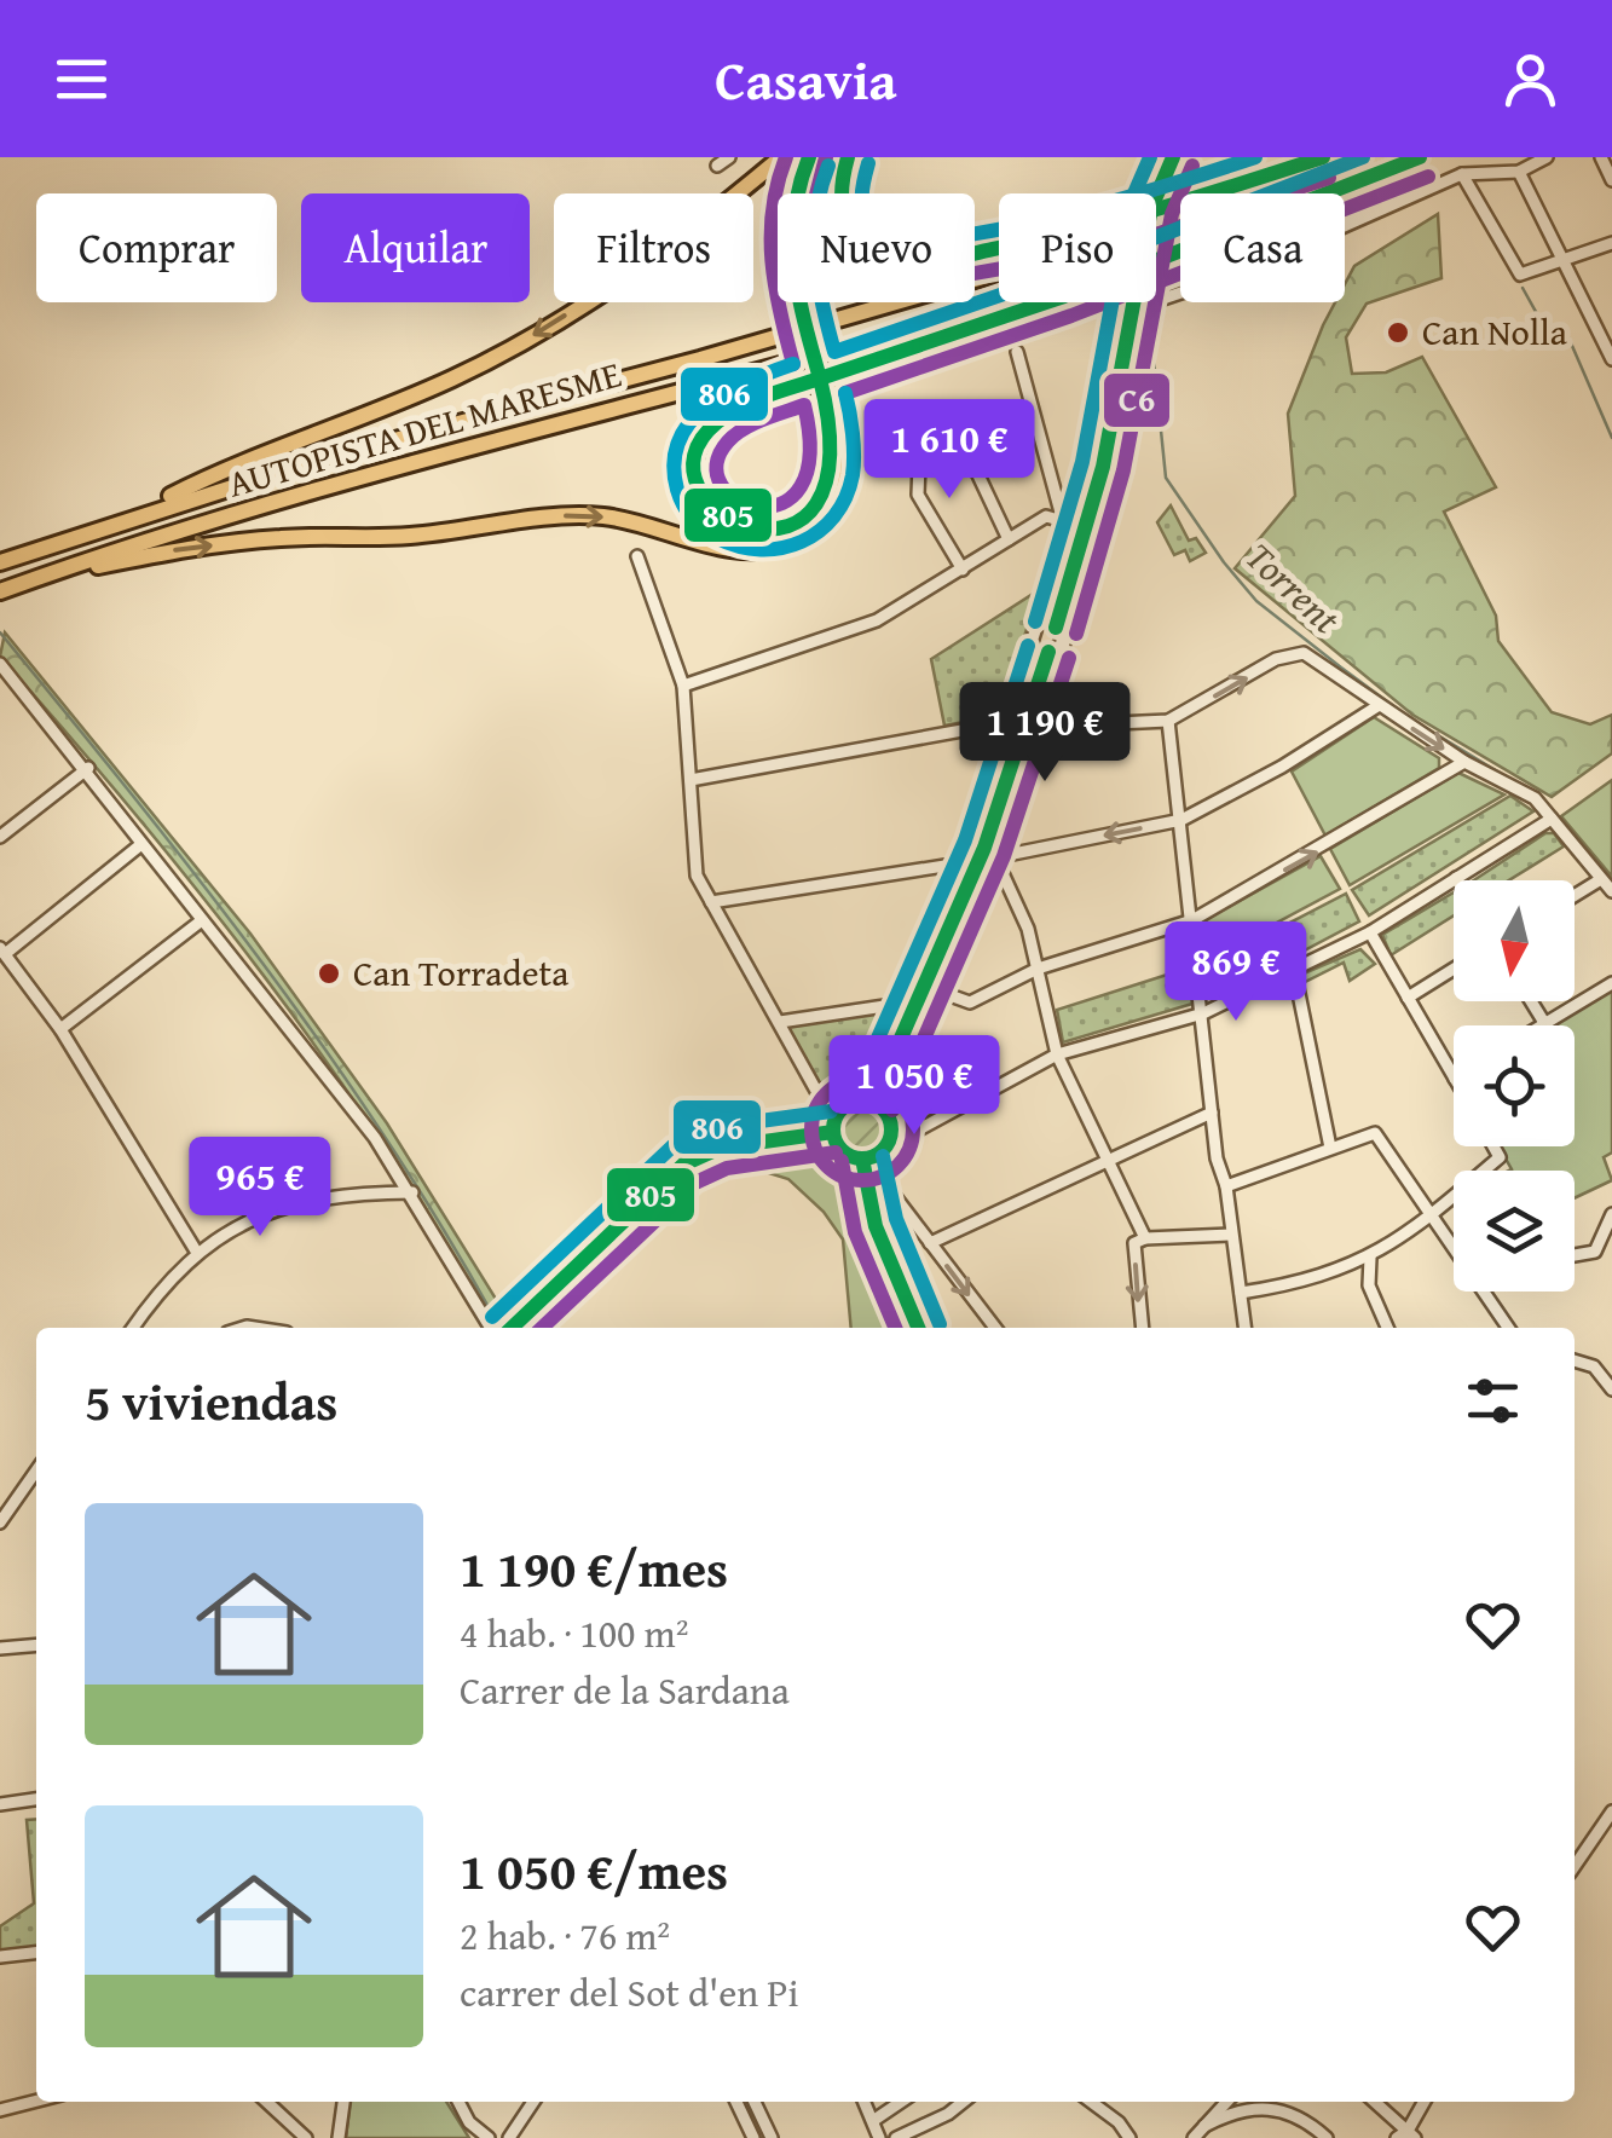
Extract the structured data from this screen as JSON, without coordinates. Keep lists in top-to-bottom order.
{
  "streets": {
    "highway": ["AUTOPISTA DEL MARESME"]
  },
  "water": ["Torrent"],
  "places": ["Can Nolla", "Can Torradeta"],
  "lines": ["transit line 805", "transit line C6", "transit line 806"],
  "north": "bottom",
  "page": {
    "header": "Casavia",
    "chip": [
      "Comprar",
      "Alquilar",
      "Filtros",
      "Nuevo",
      "Piso",
      "Casa"
    ],
    "price": [
      "1 610 €",
      "1 190 €",
      "869 €",
      "1 050 €",
      "965 €"
    ],
    "heading": "5 viviendas",
    "list": [
      {
        "name": "1 190 €/mes",
        "note": "4 hab. · 100 m² · Carrer de la Sardana"
      },
      {
        "name": "1 050 €/mes",
        "note": "2 hab. · 76 m² · carrer del Sot d'en Pi"
      }
    ]
  }
}
